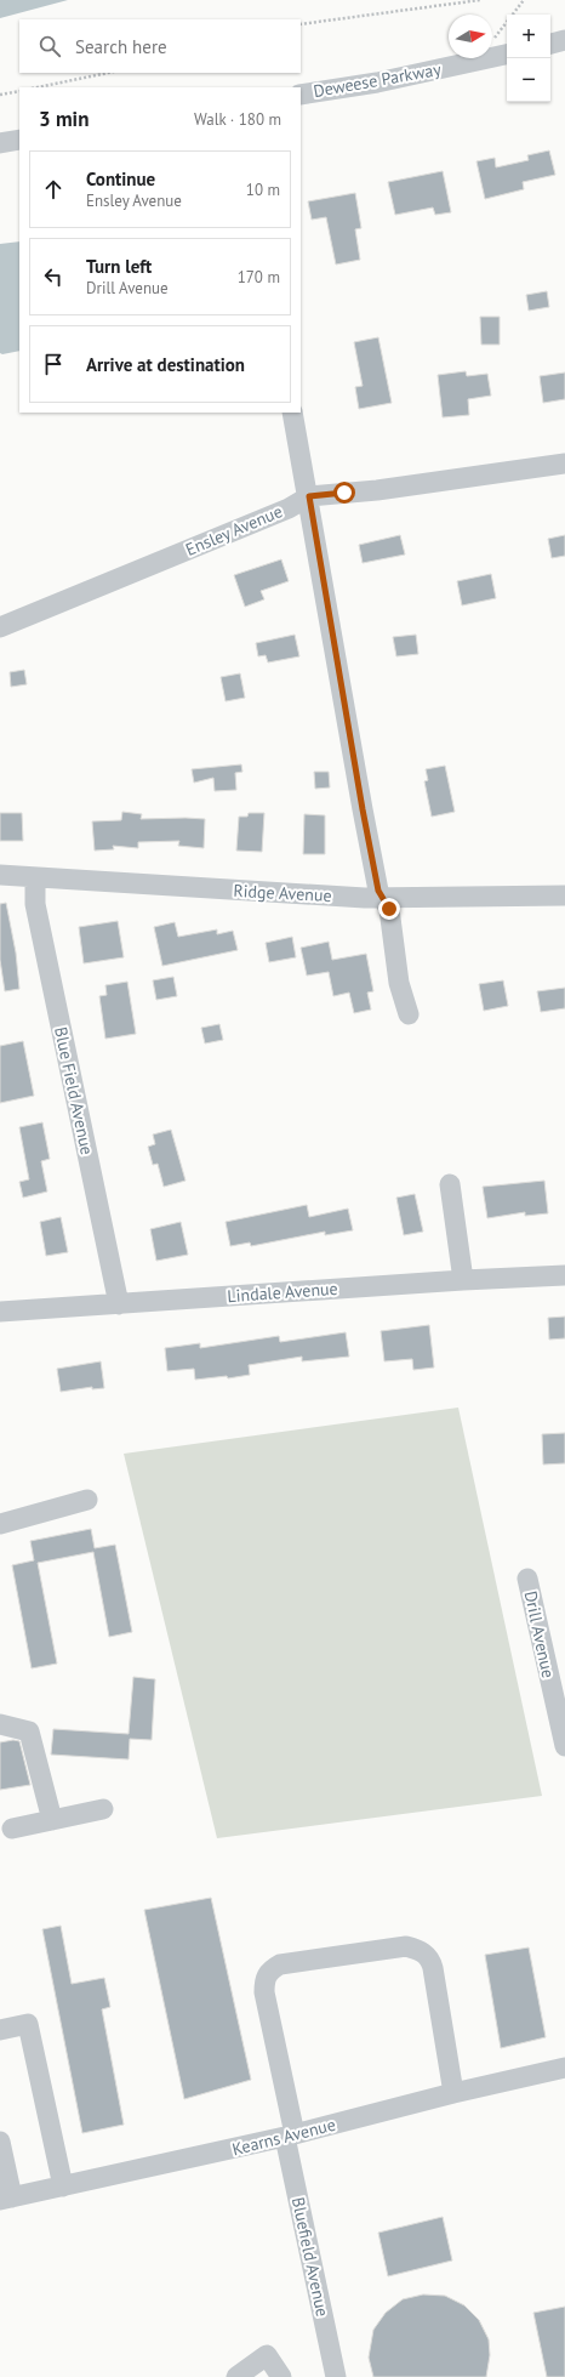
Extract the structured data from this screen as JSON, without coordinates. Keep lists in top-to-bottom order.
{
  "streets": {
    "street": [
      "Deweese Parkway",
      "Ensley Avenue",
      "Ridge Avenue",
      "Blue Field Avenue",
      "Lindale Avenue",
      "Drill Avenue",
      "Kearns Avenue",
      "Bluefield Avenue"
    ]
  },
  "crossings": [
    ["Ridge Avenue", "Blue Field Avenue"],
    ["Blue Field Avenue", "Lindale Avenue"],
    ["Kearns Avenue", "Bluefield Avenue"]
  ],
  "north": "right",
  "page": {
    "map_buttons": ["+", "−"],
    "search": "Search here",
    "heading": ["3 min", "Walk · 180 m"],
    "list": [
      ["Continue", "Ensley Avenue", "10 m"],
      ["Turn left", "Drill Avenue", "170 m"],
      "Arrive at destination"
    ]
  }
}
